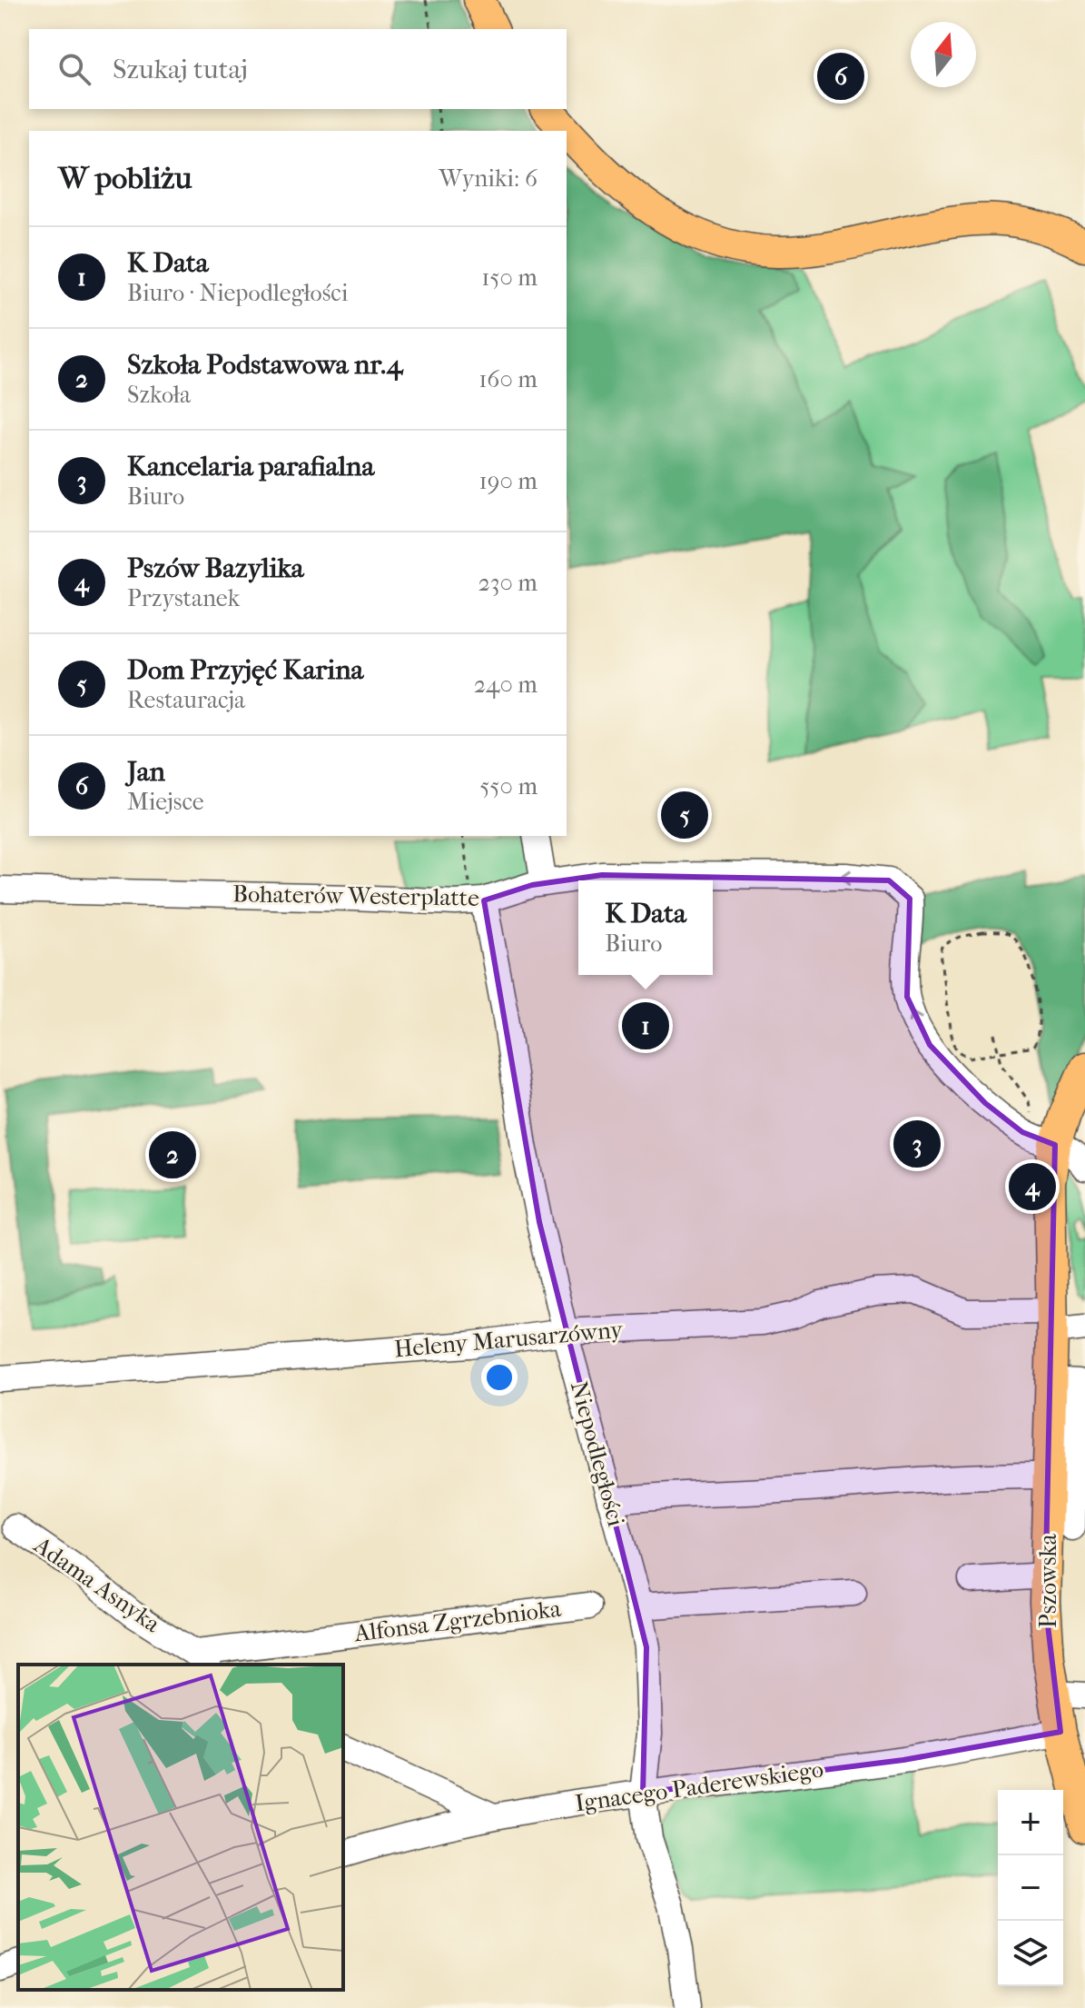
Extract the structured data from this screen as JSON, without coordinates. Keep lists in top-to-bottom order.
{
  "streets": {
    "main road": ["Pszowska"],
    "street": [
      "Bohaterów Westerplatte",
      "Heleny Marusarzówny",
      "Niepodległości",
      "Adama Asnyka",
      "Alfonsa Zgrzebnioka",
      "Ignacego Paderewskiego"
    ]
  },
  "crossings": [
    ["Bohaterów Westerplatte", "Niepodległości"],
    ["Bohaterów Westerplatte", "Pszowska"],
    ["Heleny Marusarzówny", "Niepodległości"],
    ["Heleny Marusarzówny", "Pszowska"],
    ["Niepodległości", "Ignacego Paderewskiego"],
    ["Pszowska", "Ignacego Paderewskiego"],
    ["Adama Asnyka", "Alfonsa Zgrzebnioka"]
  ],
  "one_way": ["Bohaterów Westerplatte"],
  "north": "top",
  "page": {
    "search": "Szukaj tutaj",
    "pins": [
      "6",
      "5",
      "1",
      "3",
      "2",
      "4"
    ],
    "heading": ["W pobliżu", "Wyniki: 6"],
    "list": [
      {
        "mark": "1",
        "name": "K Data",
        "note": "Biuro · Niepodległości",
        "value": "150 m"
      },
      {
        "mark": "2",
        "name": "Szkoła Podstawowa nr.4",
        "note": "Szkoła",
        "value": "160 m"
      },
      {
        "mark": "3",
        "name": "Kancelaria parafialna",
        "note": "Biuro",
        "value": "190 m"
      },
      {
        "mark": "4",
        "name": "Pszów Bazylika",
        "note": "Przystanek",
        "value": "230 m"
      },
      {
        "mark": "5",
        "name": "Dom Przyjęć Karina",
        "note": "Restauracja",
        "value": "240 m"
      },
      {
        "mark": "6",
        "name": "Jan",
        "note": "Miejsce",
        "value": "550 m"
      }
    ],
    "popup": ["K Data", "Biuro"],
    "map_buttons": ["+", "−"]
  }
}
